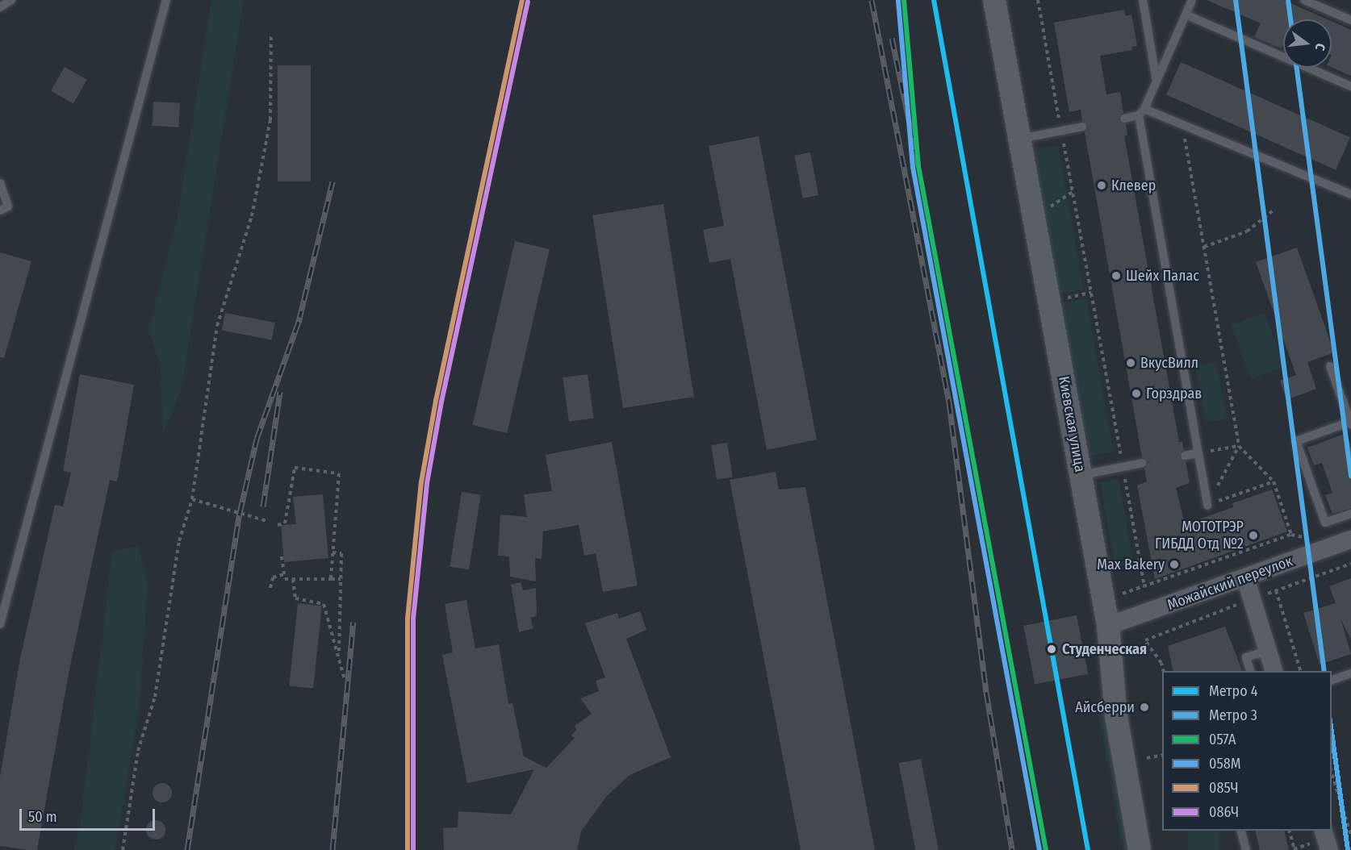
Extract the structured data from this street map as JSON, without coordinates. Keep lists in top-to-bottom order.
{
  "streets": {
    "street": ["Киевская улица", "Можайский переулок"]
  },
  "crossings": [
    ["Киевская улица", "Можайский переулок"]
  ],
  "places": [
    "Клевер",
    "Шейх Палас",
    "ВкусВилл",
    "Горздрав",
    "МОТОТРЭР ГИБДД Отд №2",
    "Max Bakery",
    "Студенческая",
    "Айсберри"
  ],
  "lines": [
    "metro line 4",
    "metro line 3",
    "transit line 057А",
    "transit line 085Ч",
    "transit line 058М",
    "transit line 086Ч"
  ],
  "legend": [
    "Метро 4",
    "Метро 3",
    "057А",
    "058М",
    "085Ч",
    "086Ч"
  ],
  "scale_bar": "50 m",
  "north": "right"
}
